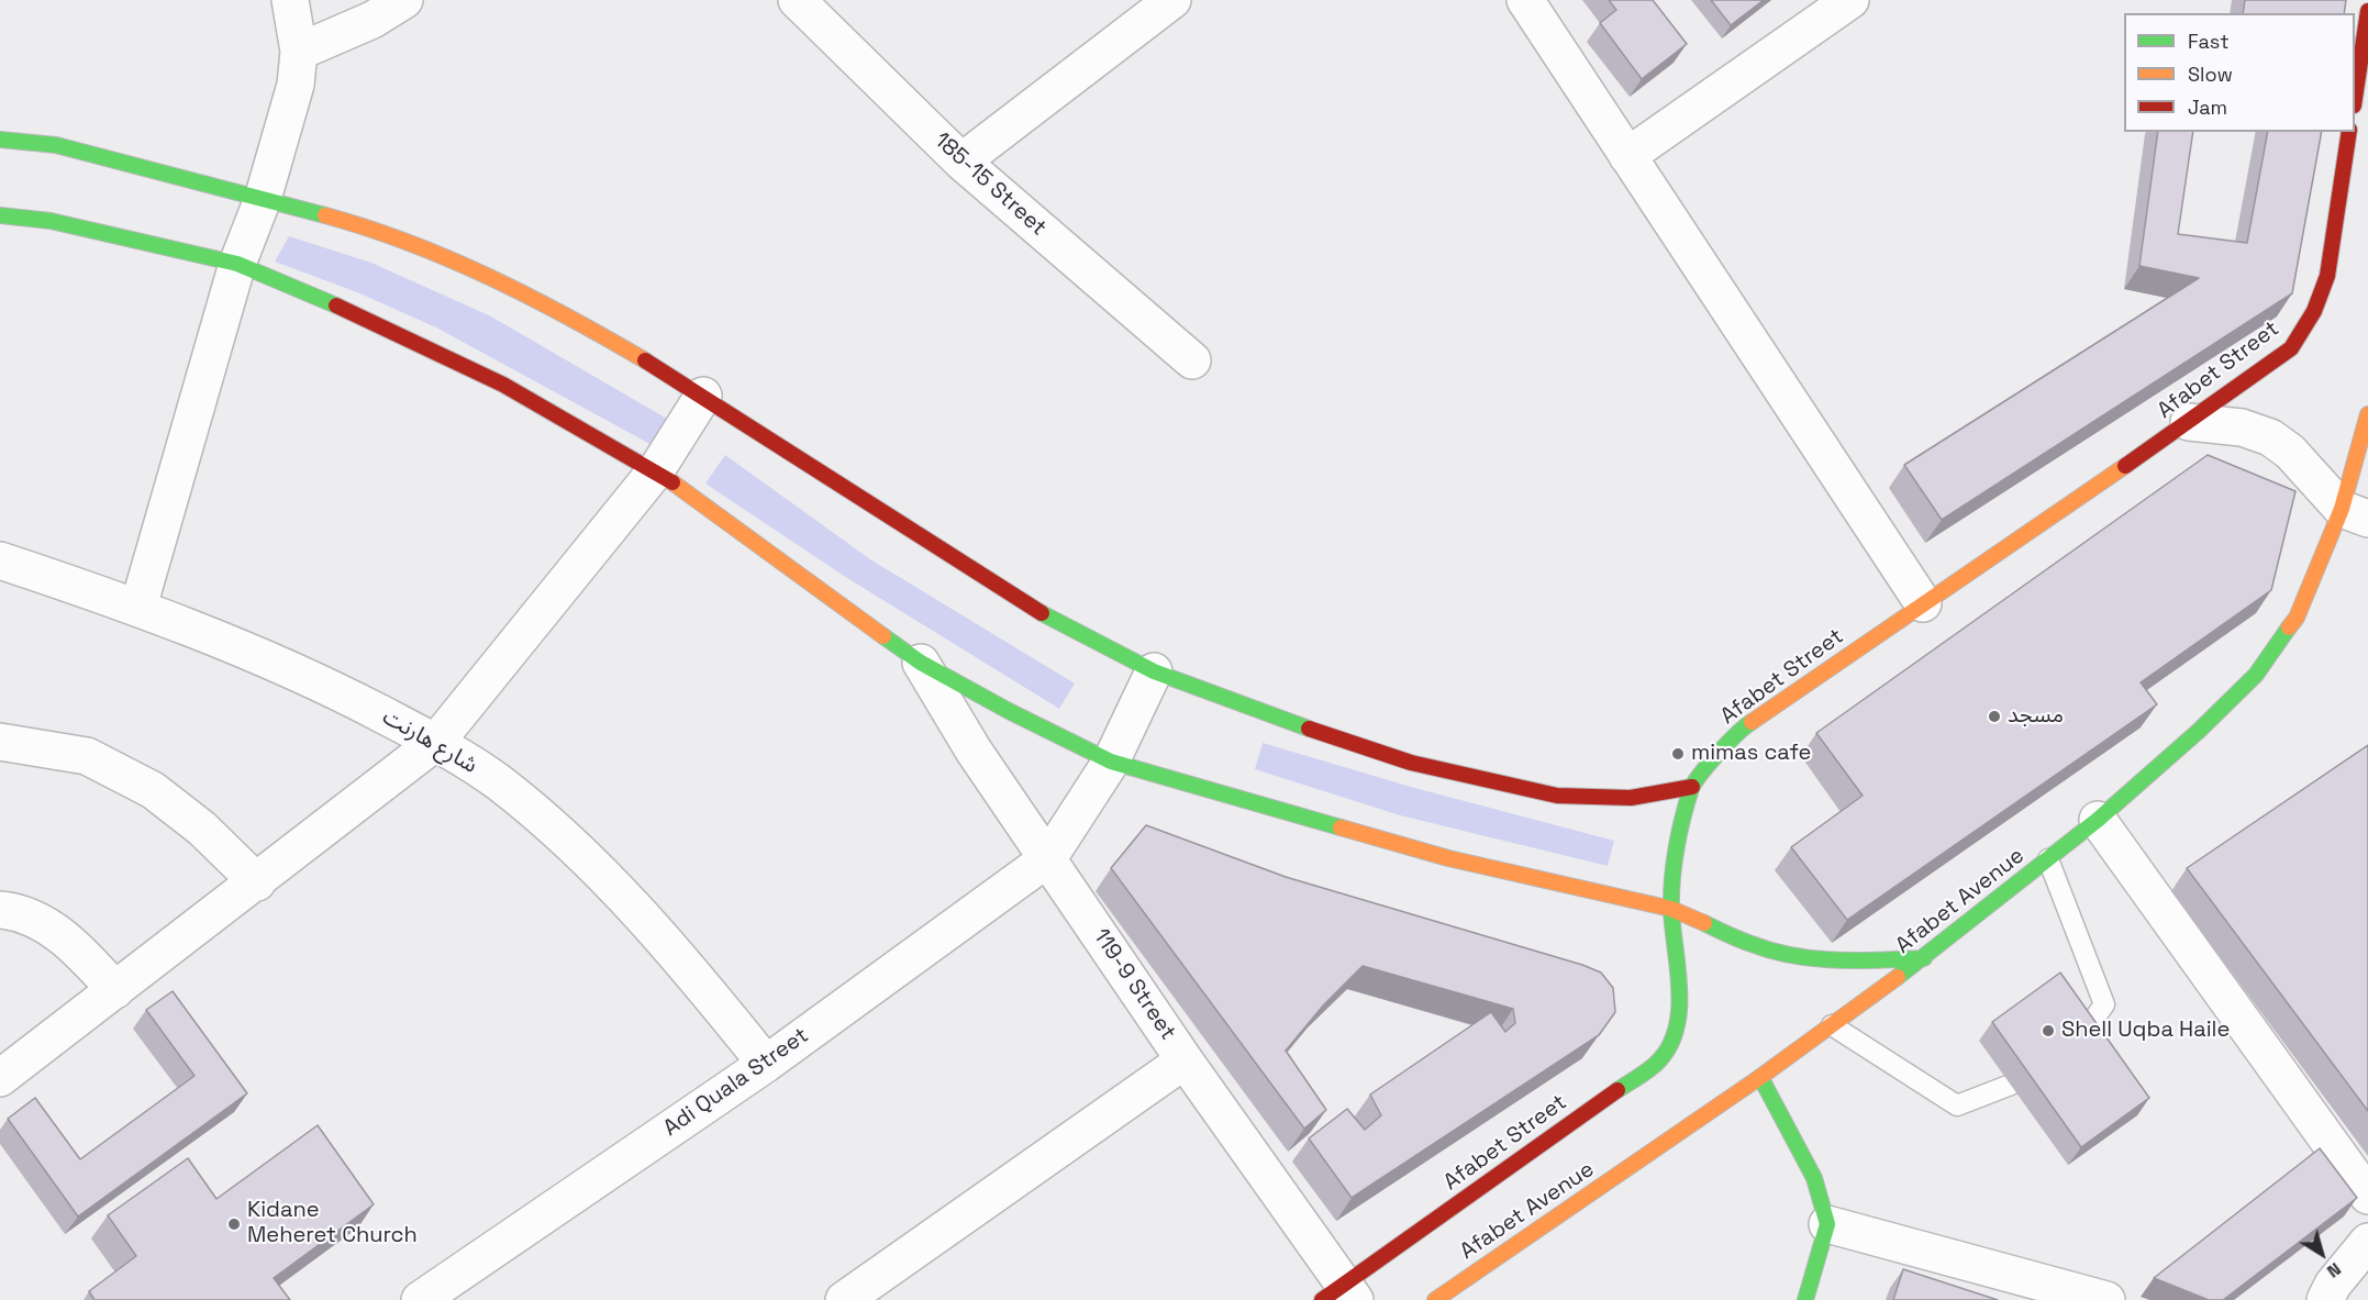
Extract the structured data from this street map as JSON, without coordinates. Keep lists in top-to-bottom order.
{
  "streets": {
    "main road": ["Afabet Street", "Afabet Avenue"],
    "street": [
      "185-15 Street",
      "شارع هارنت",
      "119-9 Street",
      "Adi Quala Street"
    ]
  },
  "crossings": [
    ["Afabet Street", "119-9 Street"],
    ["شارع هارنت", "Adi Quala Street"],
    ["119-9 Street", "Adi Quala Street"]
  ],
  "places": [
    "مسجد",
    "mimas cafe",
    "Shell Uqba Haile",
    "Kidane Meheret Church"
  ],
  "legend": ["Fast", "Slow", "Jam"],
  "north": "bottom right"
}
